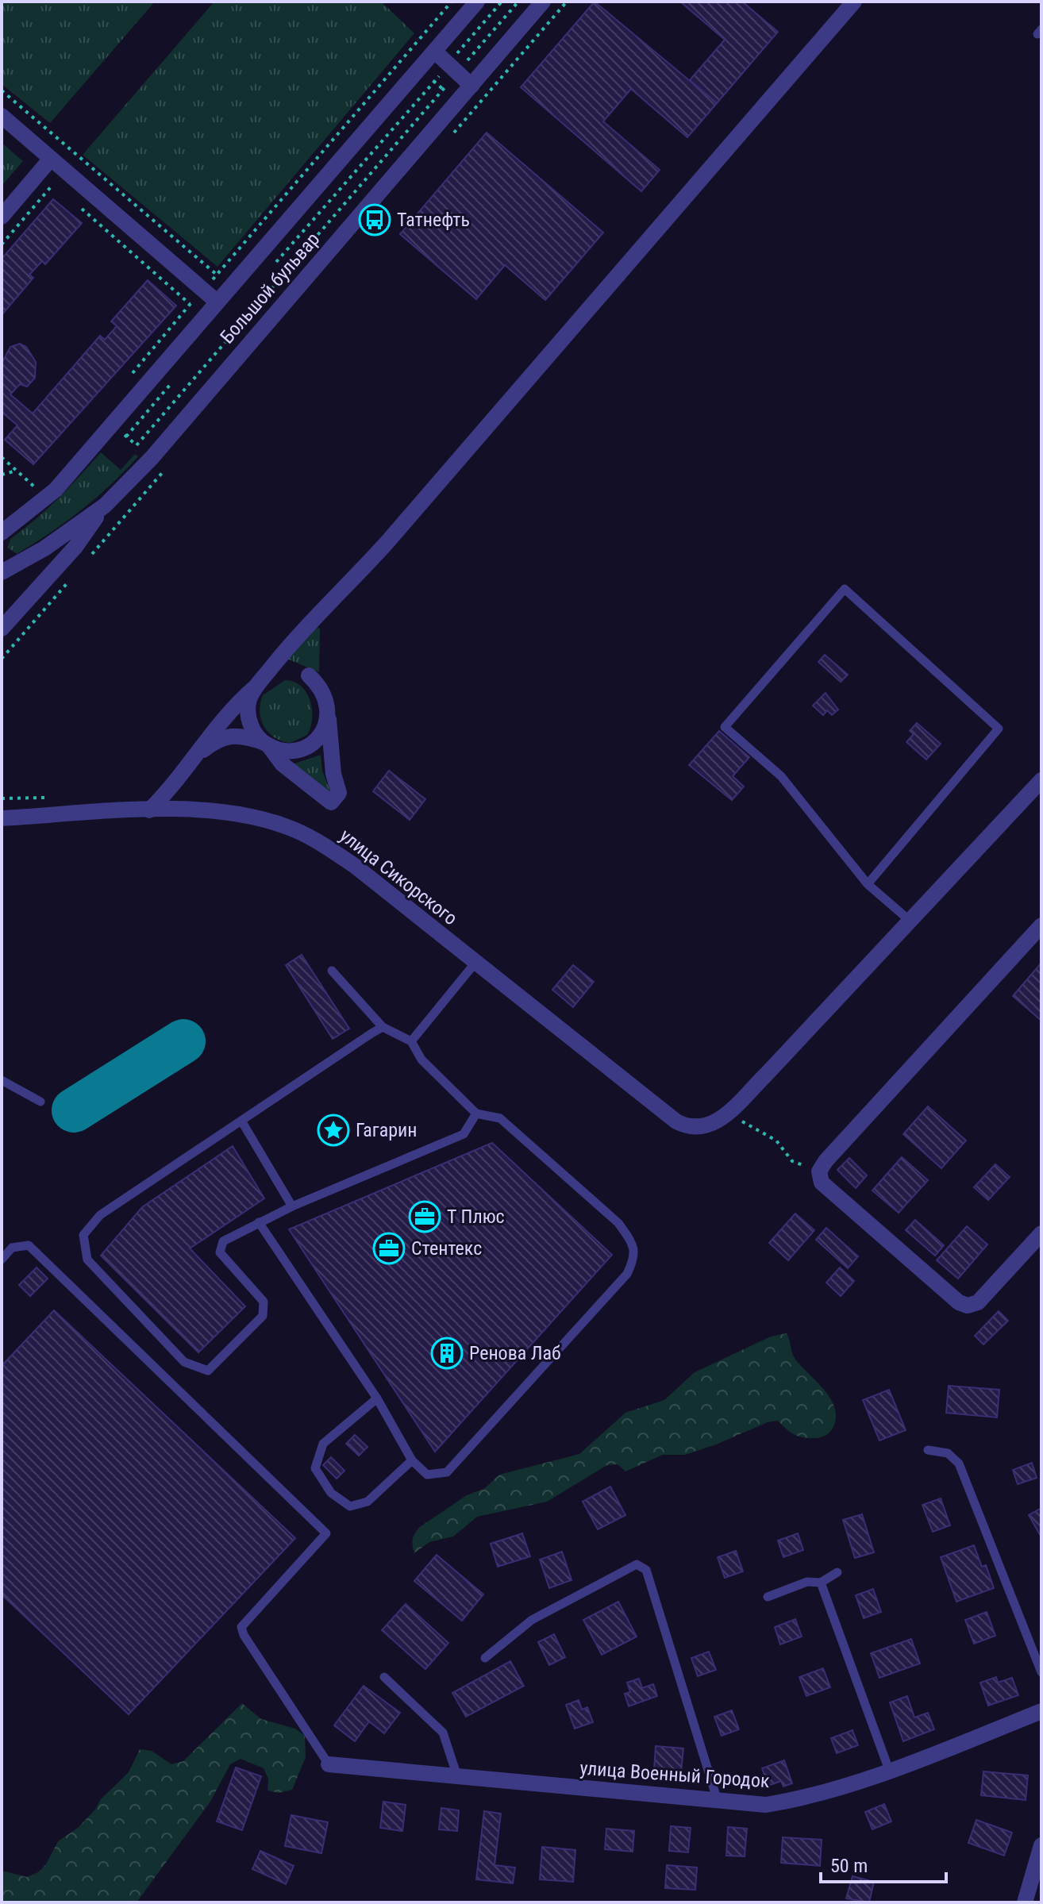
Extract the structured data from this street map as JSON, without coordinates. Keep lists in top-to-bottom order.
{
  "streets": {
    "street": ["Большой бульвар", "улица Сикорского", "улица Военный Городок"]
  },
  "places": {
    "bus stop": ["Татнефть"],
    "place": ["Гагарин"],
    "office": ["Т Плюс", "Стентекс"],
    "building": ["Ренова Лаб"]
  },
  "scale_bar": "50 m"
}
